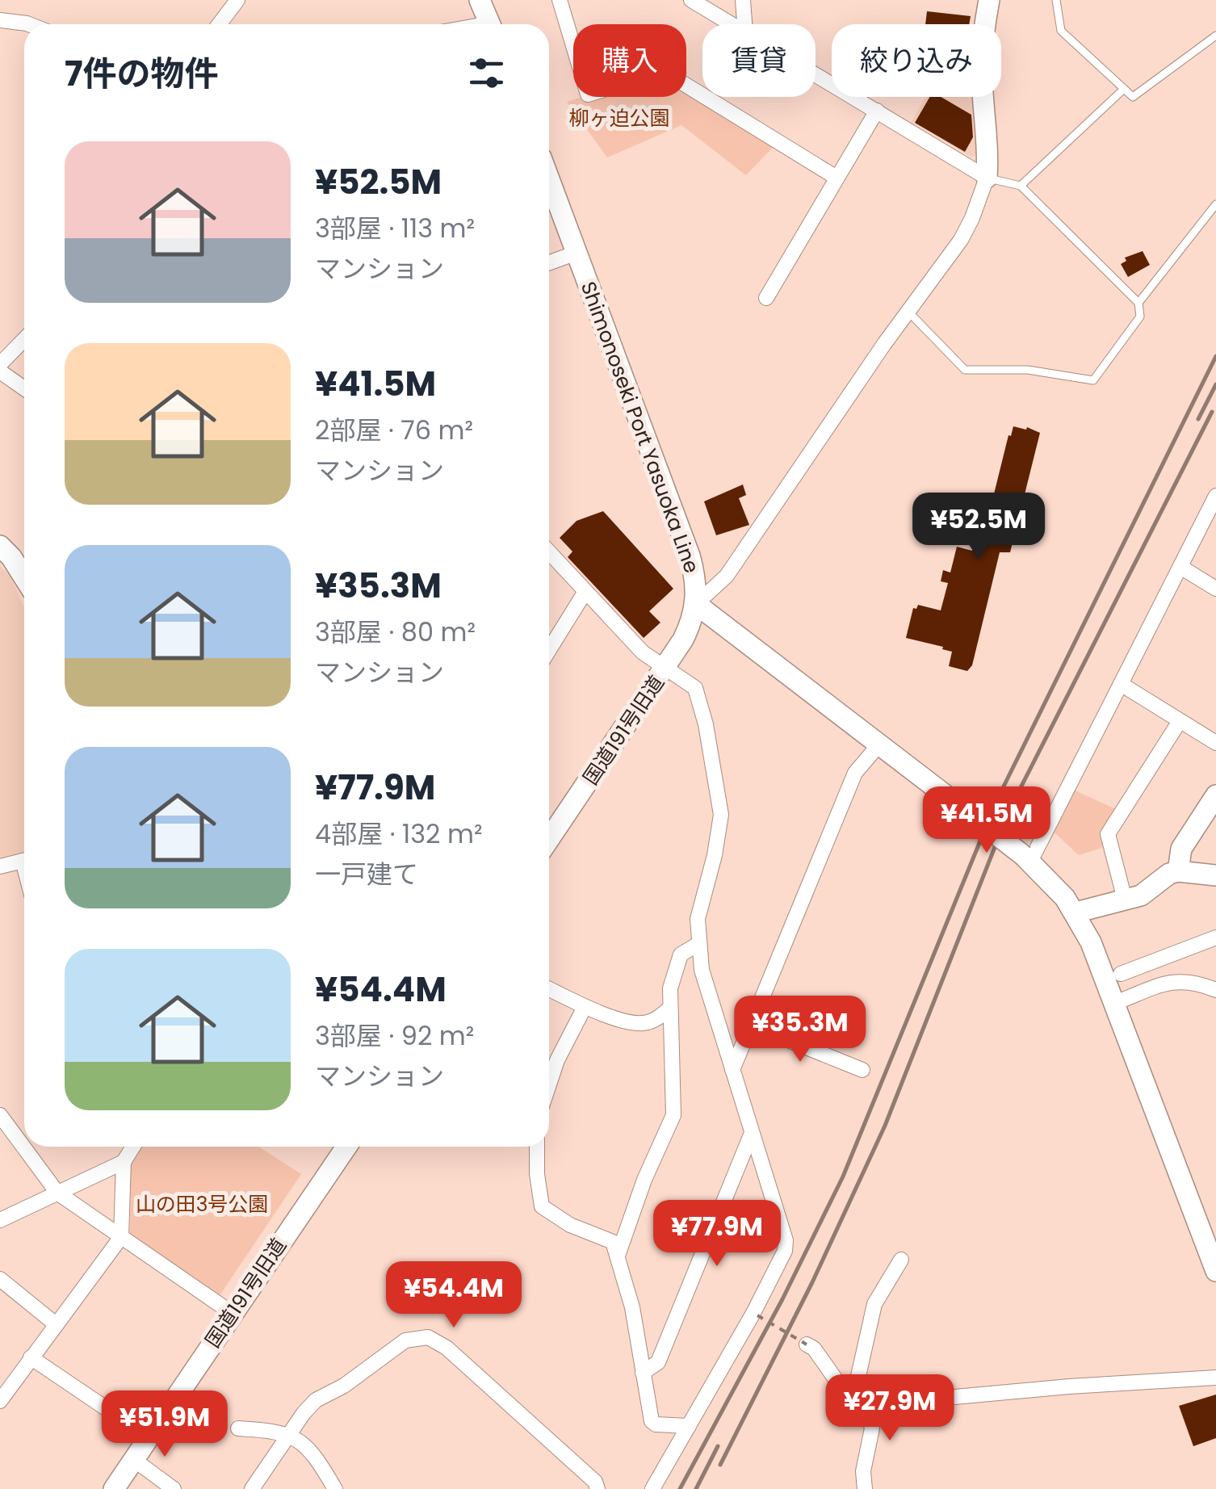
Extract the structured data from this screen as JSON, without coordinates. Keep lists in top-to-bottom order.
{
  "streets": {
    "main road": ["Shimonoseki Port Yasuoka Line", "国道191号旧道"]
  },
  "crossings": [
    ["Shimonoseki Port Yasuoka Line", "国道191号旧道"]
  ],
  "parks": ["柳ヶ迫公園", "山の田3号公園"],
  "page": {
    "chip": ["購入", "賃貸", "絞り込み"],
    "heading": "7件の物件",
    "list": [
      {
        "name": "¥52.5M",
        "note": "3部屋 · 113 m² · マンション"
      },
      {
        "name": "¥41.5M",
        "note": "2部屋 · 76 m² · マンション"
      },
      {
        "name": "¥35.3M",
        "note": "3部屋 · 80 m² · マンション"
      },
      {
        "name": "¥77.9M",
        "note": "4部屋 · 132 m² · 一戸建て"
      },
      {
        "name": "¥54.4M",
        "note": "3部屋 · 92 m² · マンション"
      }
    ],
    "price": [
      "¥52.5M",
      "¥41.5M",
      "¥35.3M",
      "¥77.9M",
      "¥54.4M",
      "¥27.9M",
      "¥51.9M"
    ]
  }
}
